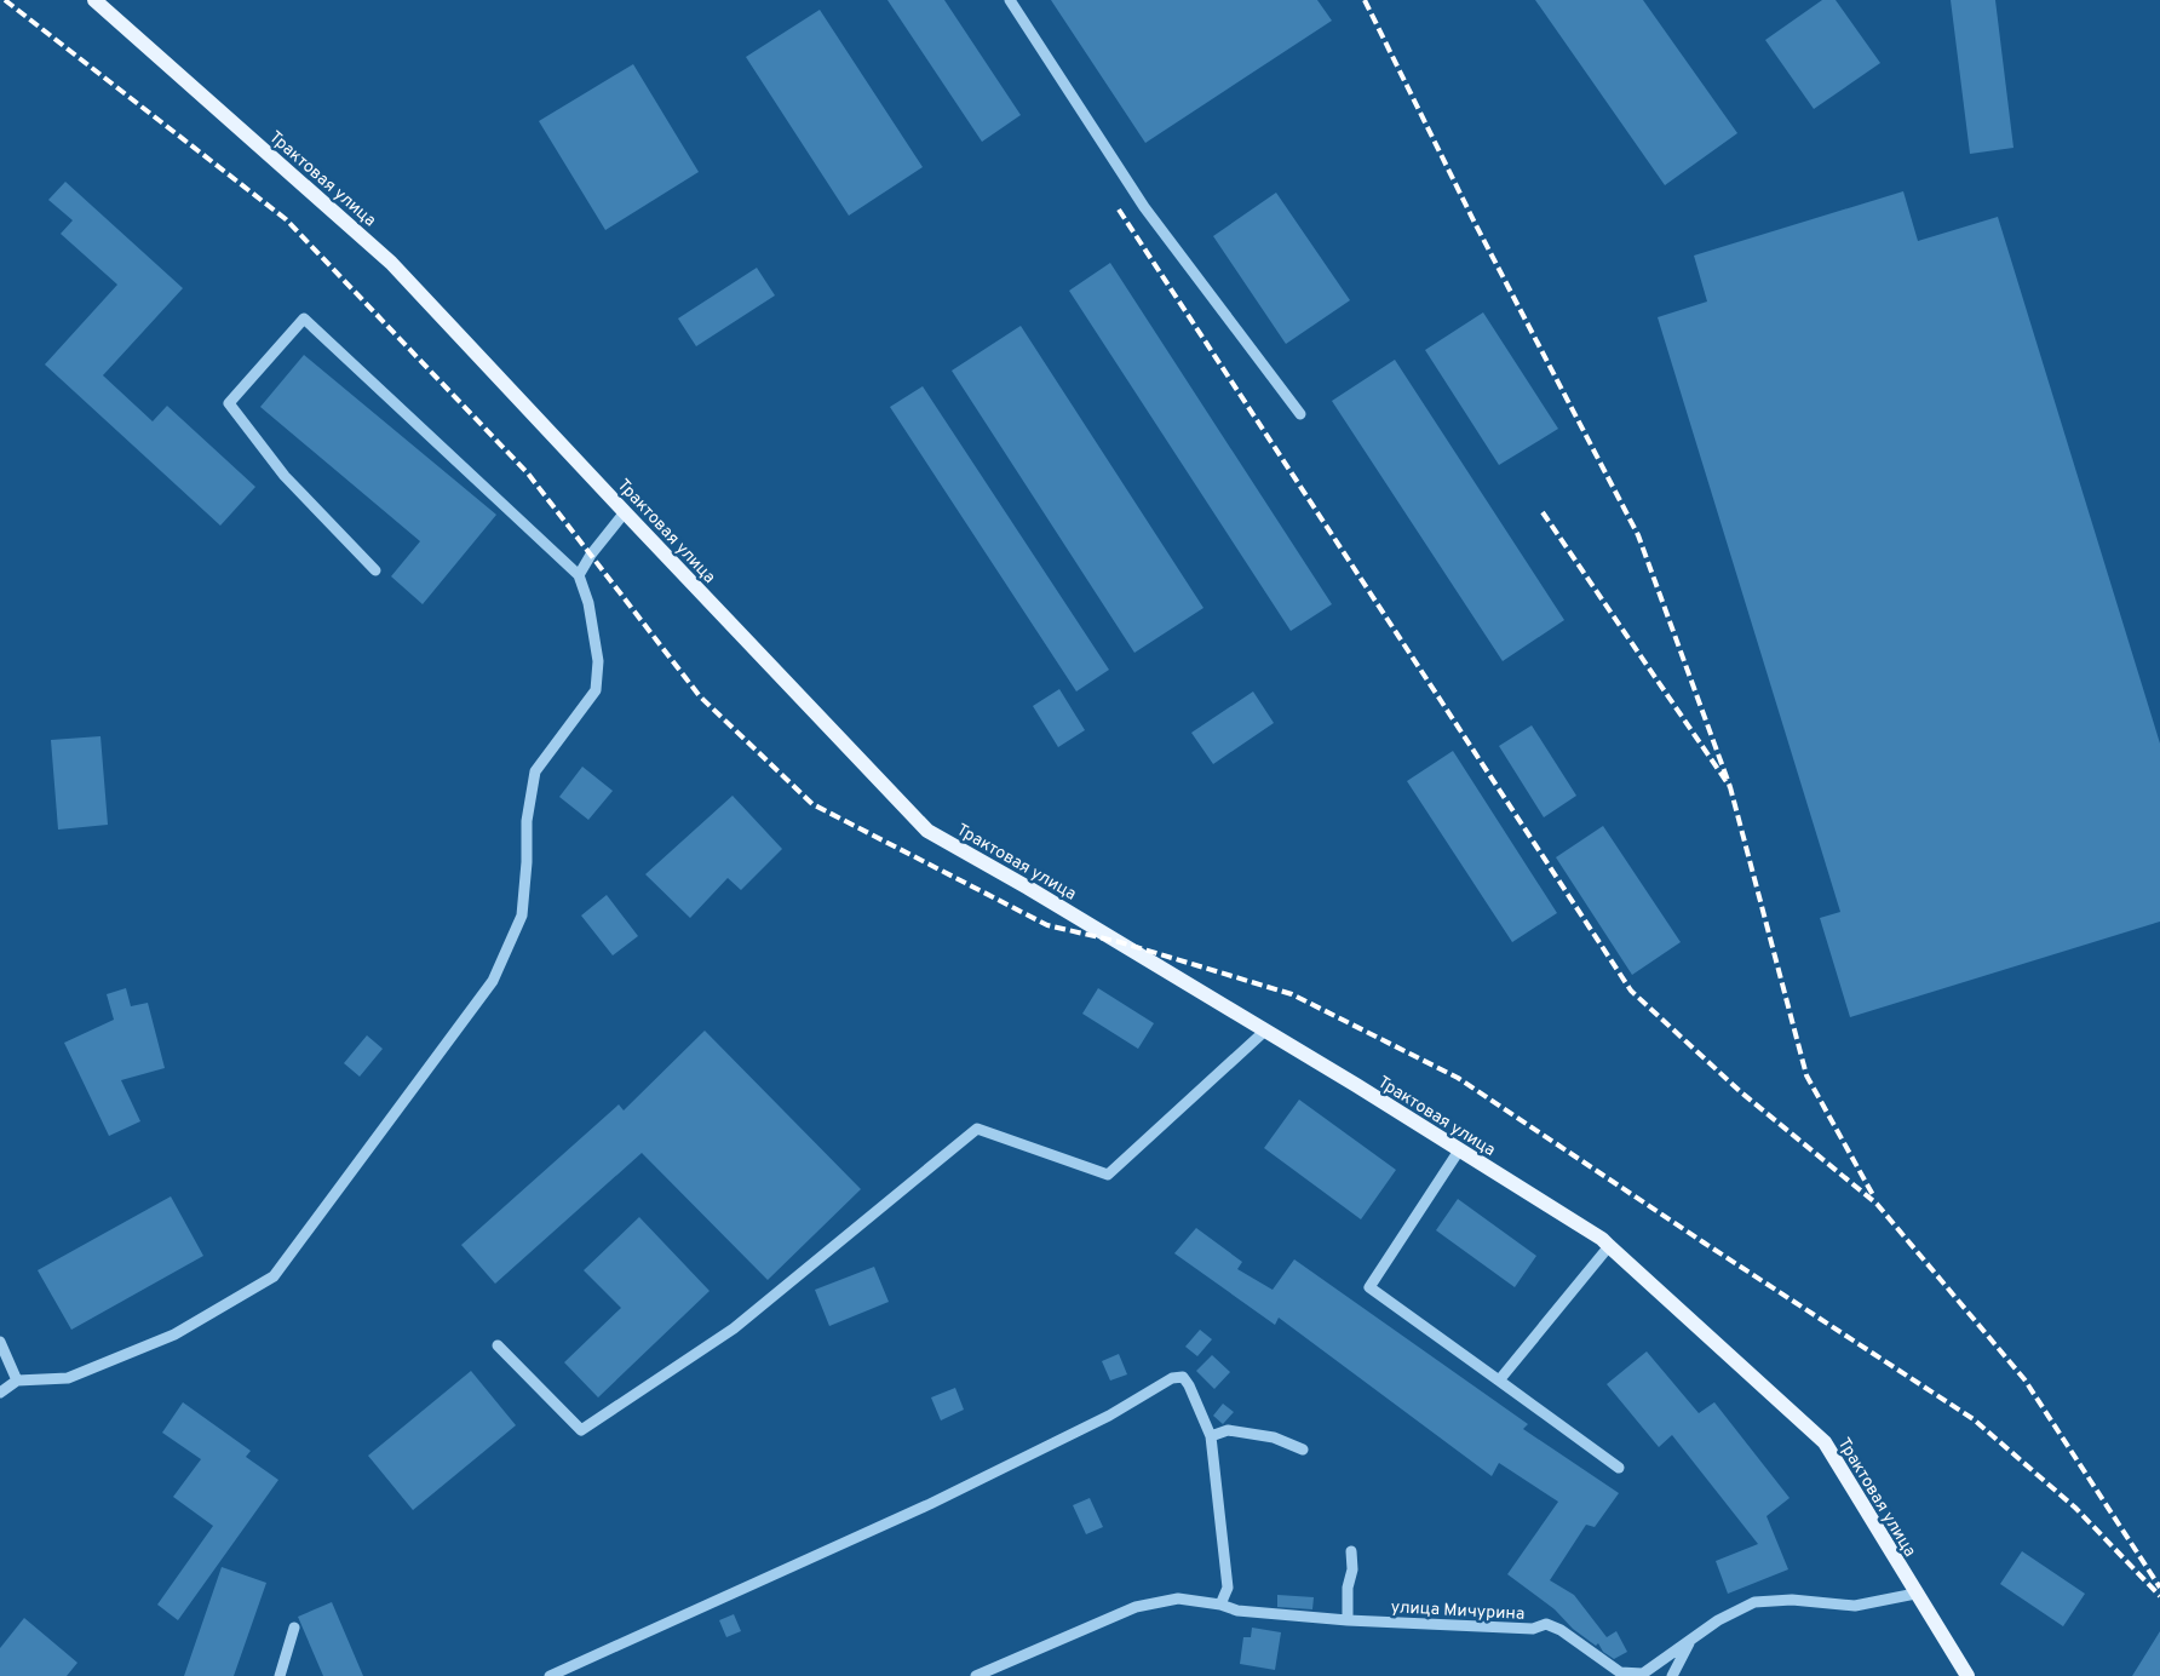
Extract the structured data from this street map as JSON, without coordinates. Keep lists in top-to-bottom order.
{
  "streets": {
    "main road": ["Трактовая улица"],
    "street": ["улица Мичурина"]
  },
  "crossings": [
    ["Трактовая улица", "улица Мичурина"]
  ]
}
